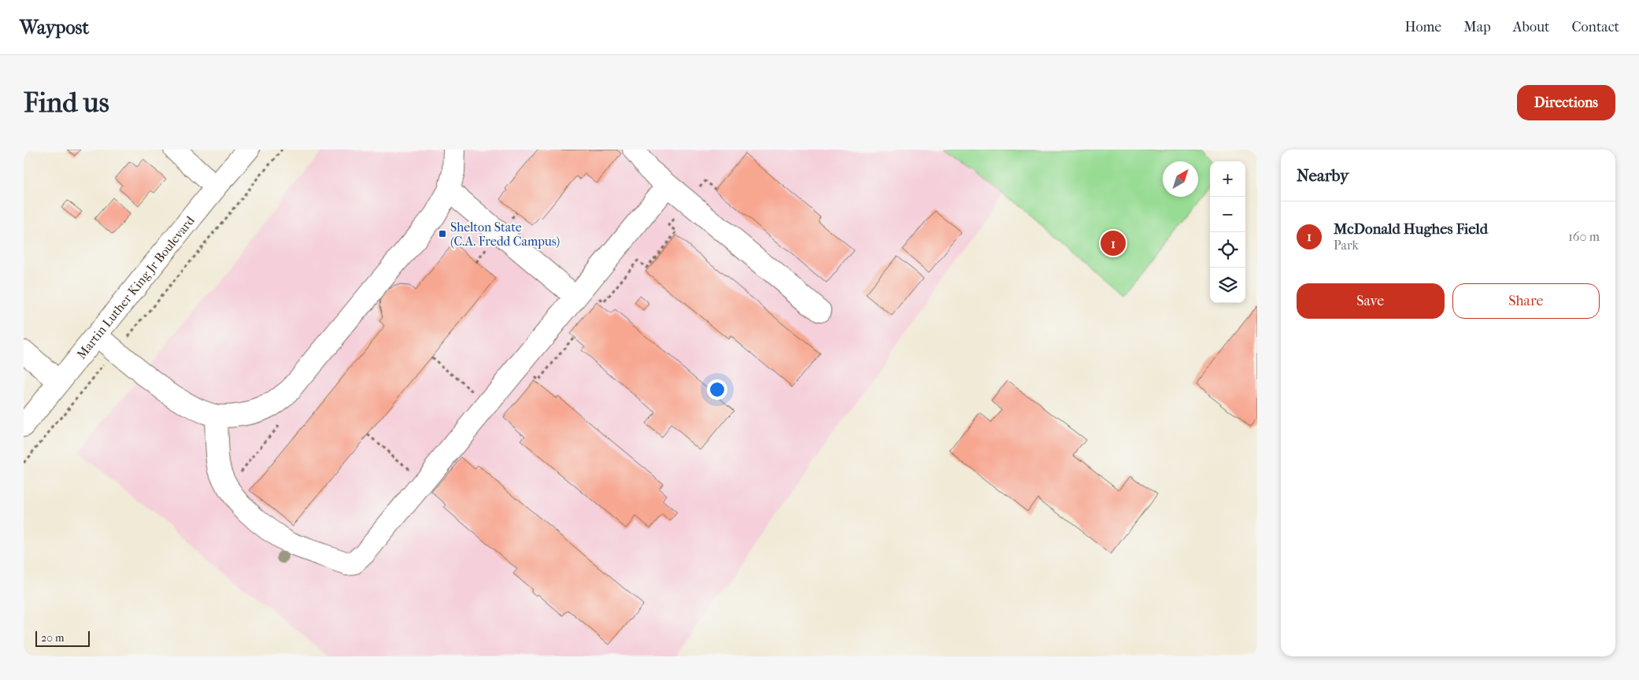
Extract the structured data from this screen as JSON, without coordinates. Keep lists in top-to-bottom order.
{
  "streets": {
    "main road": ["Martin Luther King Jr Boulevard"]
  },
  "places": {
    "transit": ["Shelton State (C.A. Fredd Campus)"]
  },
  "scale_bar": "20 m",
  "north": "top right",
  "page": {
    "header": "Waypost",
    "nav": [
      "Home",
      "Map",
      "About",
      "Contact"
    ],
    "buttons": [
      "Directions",
      ["Save", "Share"]
    ],
    "title": "Find us",
    "heading": "Nearby",
    "map_buttons": ["+", "−"],
    "list": [
      {
        "mark": "1",
        "name": "McDonald Hughes Field",
        "note": "Park",
        "value": "160 m"
      }
    ],
    "pins": "1",
    "scale": "20 m"
  }
}
